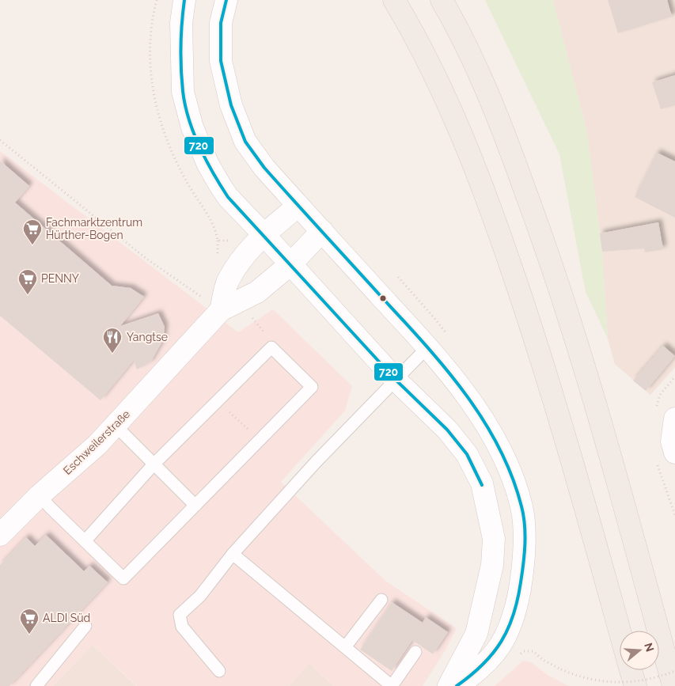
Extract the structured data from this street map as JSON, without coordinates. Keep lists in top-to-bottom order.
{
  "streets": {
    "main road": ["Eschweilerstraße"]
  },
  "places": {
    "supermarket": ["Fachmarktzentrum Hürther-Bogen", "PENNY", "ALDI Süd"],
    "restaurant": ["Yangtse"]
  },
  "lines": ["transit line 720"],
  "north": "right"
}
